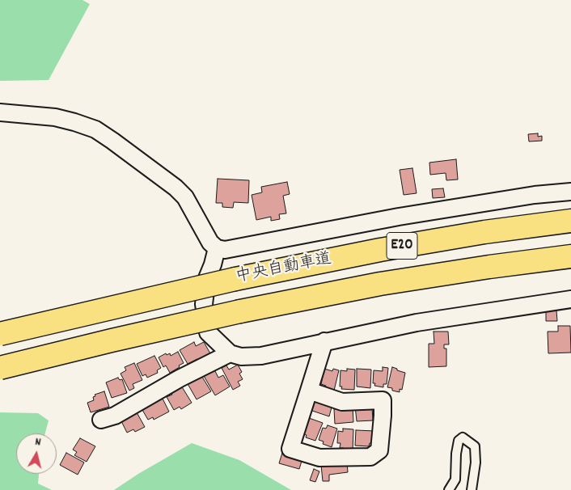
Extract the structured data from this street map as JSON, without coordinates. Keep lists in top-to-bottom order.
{
  "streets": {
    "highway": ["E20", "中央自動車道"]
  },
  "north": "top"
}
